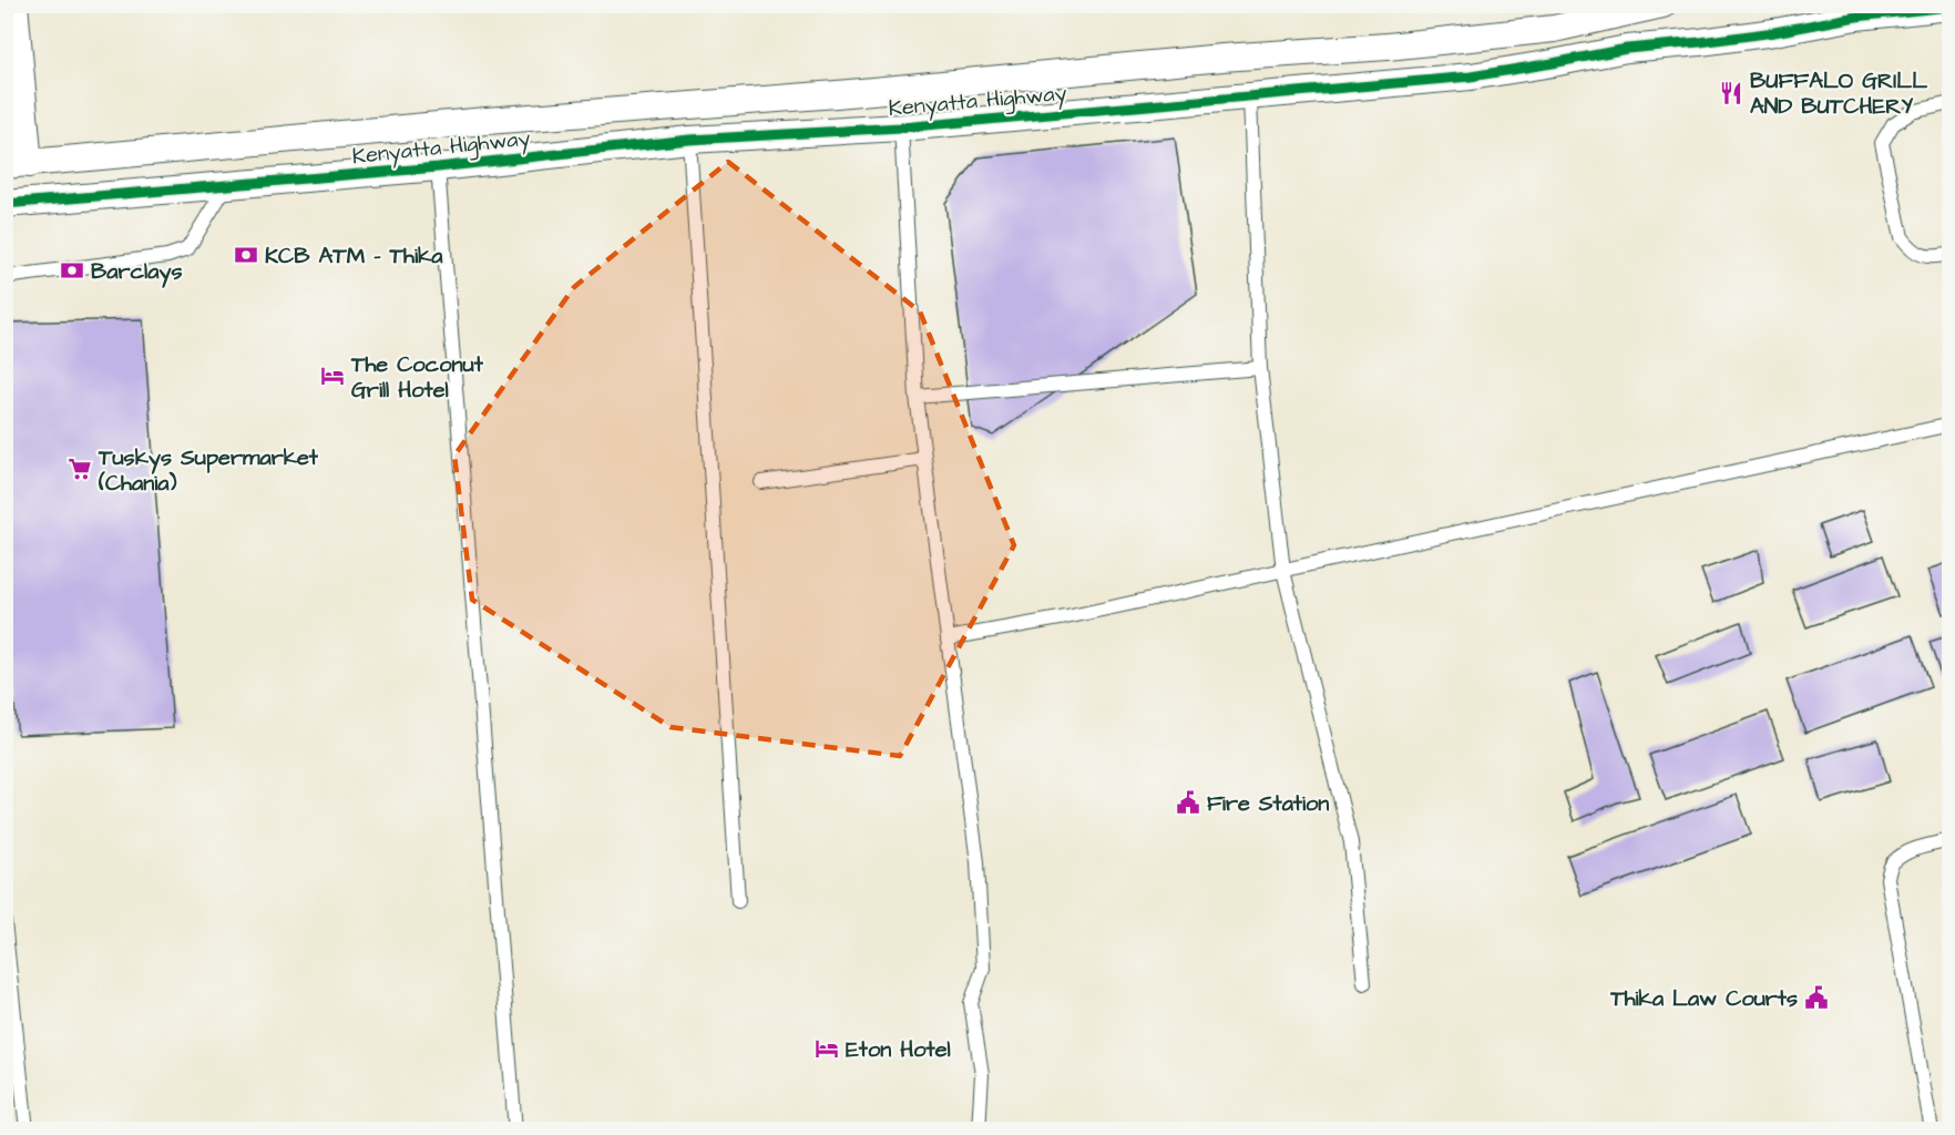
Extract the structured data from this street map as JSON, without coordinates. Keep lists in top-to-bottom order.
{
  "streets": {
    "street": ["Kenyatta Highway"]
  },
  "places": {
    "restaurant": ["BUFFALO GRILL AND BUTCHERY"],
    "bank": ["KCB ATM - Thika", "Barclays"],
    "hotel": ["The Coconut Grill Hotel", "Eton Hotel"],
    "supermarket": ["Tuskys Supermarket (Chania)"],
    "public building": ["Fire Station", "Thika Law Courts"]
  }
}
